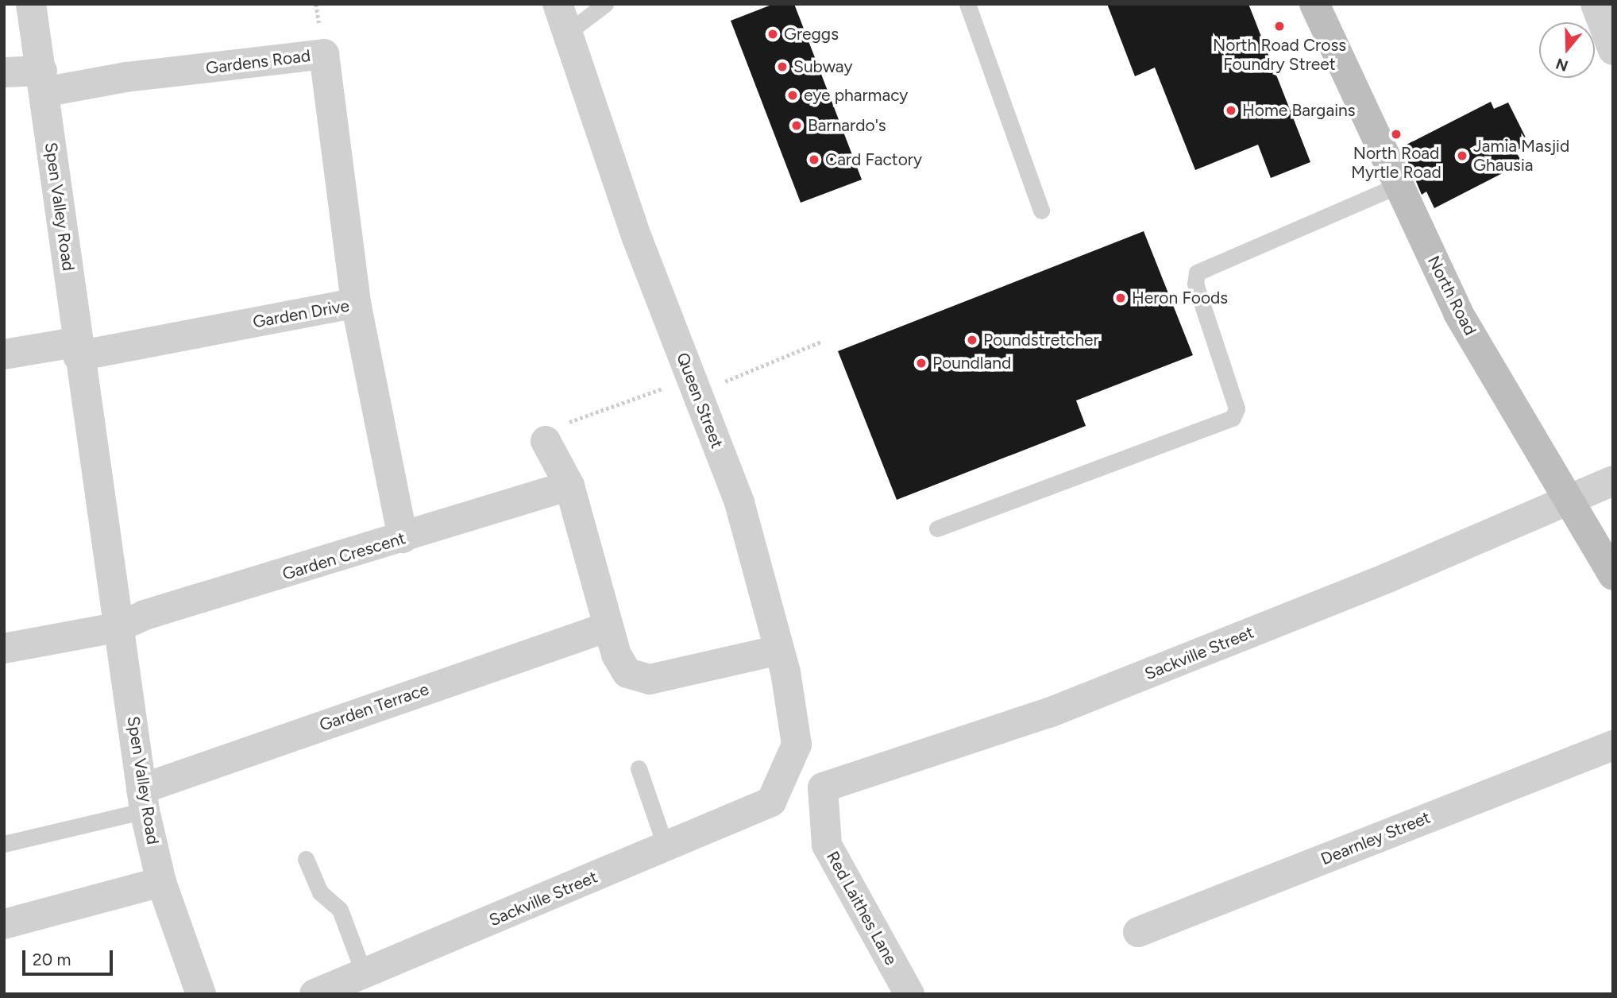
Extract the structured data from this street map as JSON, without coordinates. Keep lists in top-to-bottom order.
{
  "streets": {
    "street": [
      "Gardens Road",
      "Spen Valley Road",
      "North Road",
      "Garden Drive",
      "Queen Street",
      "Garden Crescent",
      "Sackville Street",
      "Garden Terrace",
      "Dearnley Street",
      "Red Laithes Lane"
    ]
  },
  "crossings": [
    ["Gardens Road", "Spen Valley Road"],
    ["Gardens Road", "Garden Drive"],
    ["Spen Valley Road", "Garden Drive"],
    ["Spen Valley Road", "Garden Crescent"],
    ["Spen Valley Road", "Garden Terrace"],
    ["North Road", "Sackville Street"],
    ["Garden Drive", "Garden Crescent"],
    ["Queen Street", "Sackville Street"],
    ["Sackville Street", "Red Laithes Lane"]
  ],
  "places": [
    "North Road Cross Foundry Street",
    "Greggs",
    "Subway",
    "eye pharmacy",
    "Home Bargains",
    "Barnardo's",
    "North Road Myrtle Road",
    "Jamia Masjid Ghausia",
    "Card Factory",
    "Heron Foods",
    "Poundstretcher",
    "Poundland"
  ],
  "scale_bar": "20 m",
  "north": "bottom"
}
